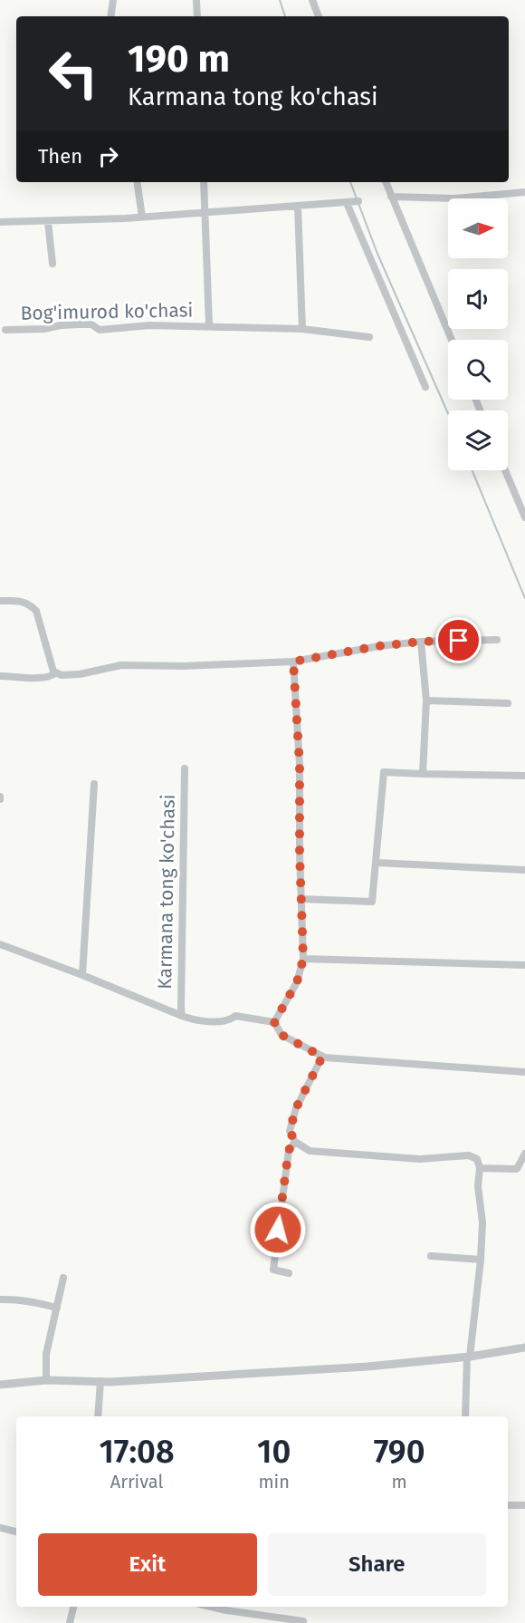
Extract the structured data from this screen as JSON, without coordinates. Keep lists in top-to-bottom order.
{
  "streets": {
    "street": ["Bog'imurod ko'chasi", "Karmana tong ko'chasi"]
  },
  "north": "right",
  "page": {
    "turn": ["190 m", "Karmana tong ko'chasi"],
    "then": "Then",
    "eta": [
      "17:08",
      "Arrival",
      "10",
      "min",
      "790",
      "m"
    ],
    "buttons": ["Exit", "Share"]
  }
}
